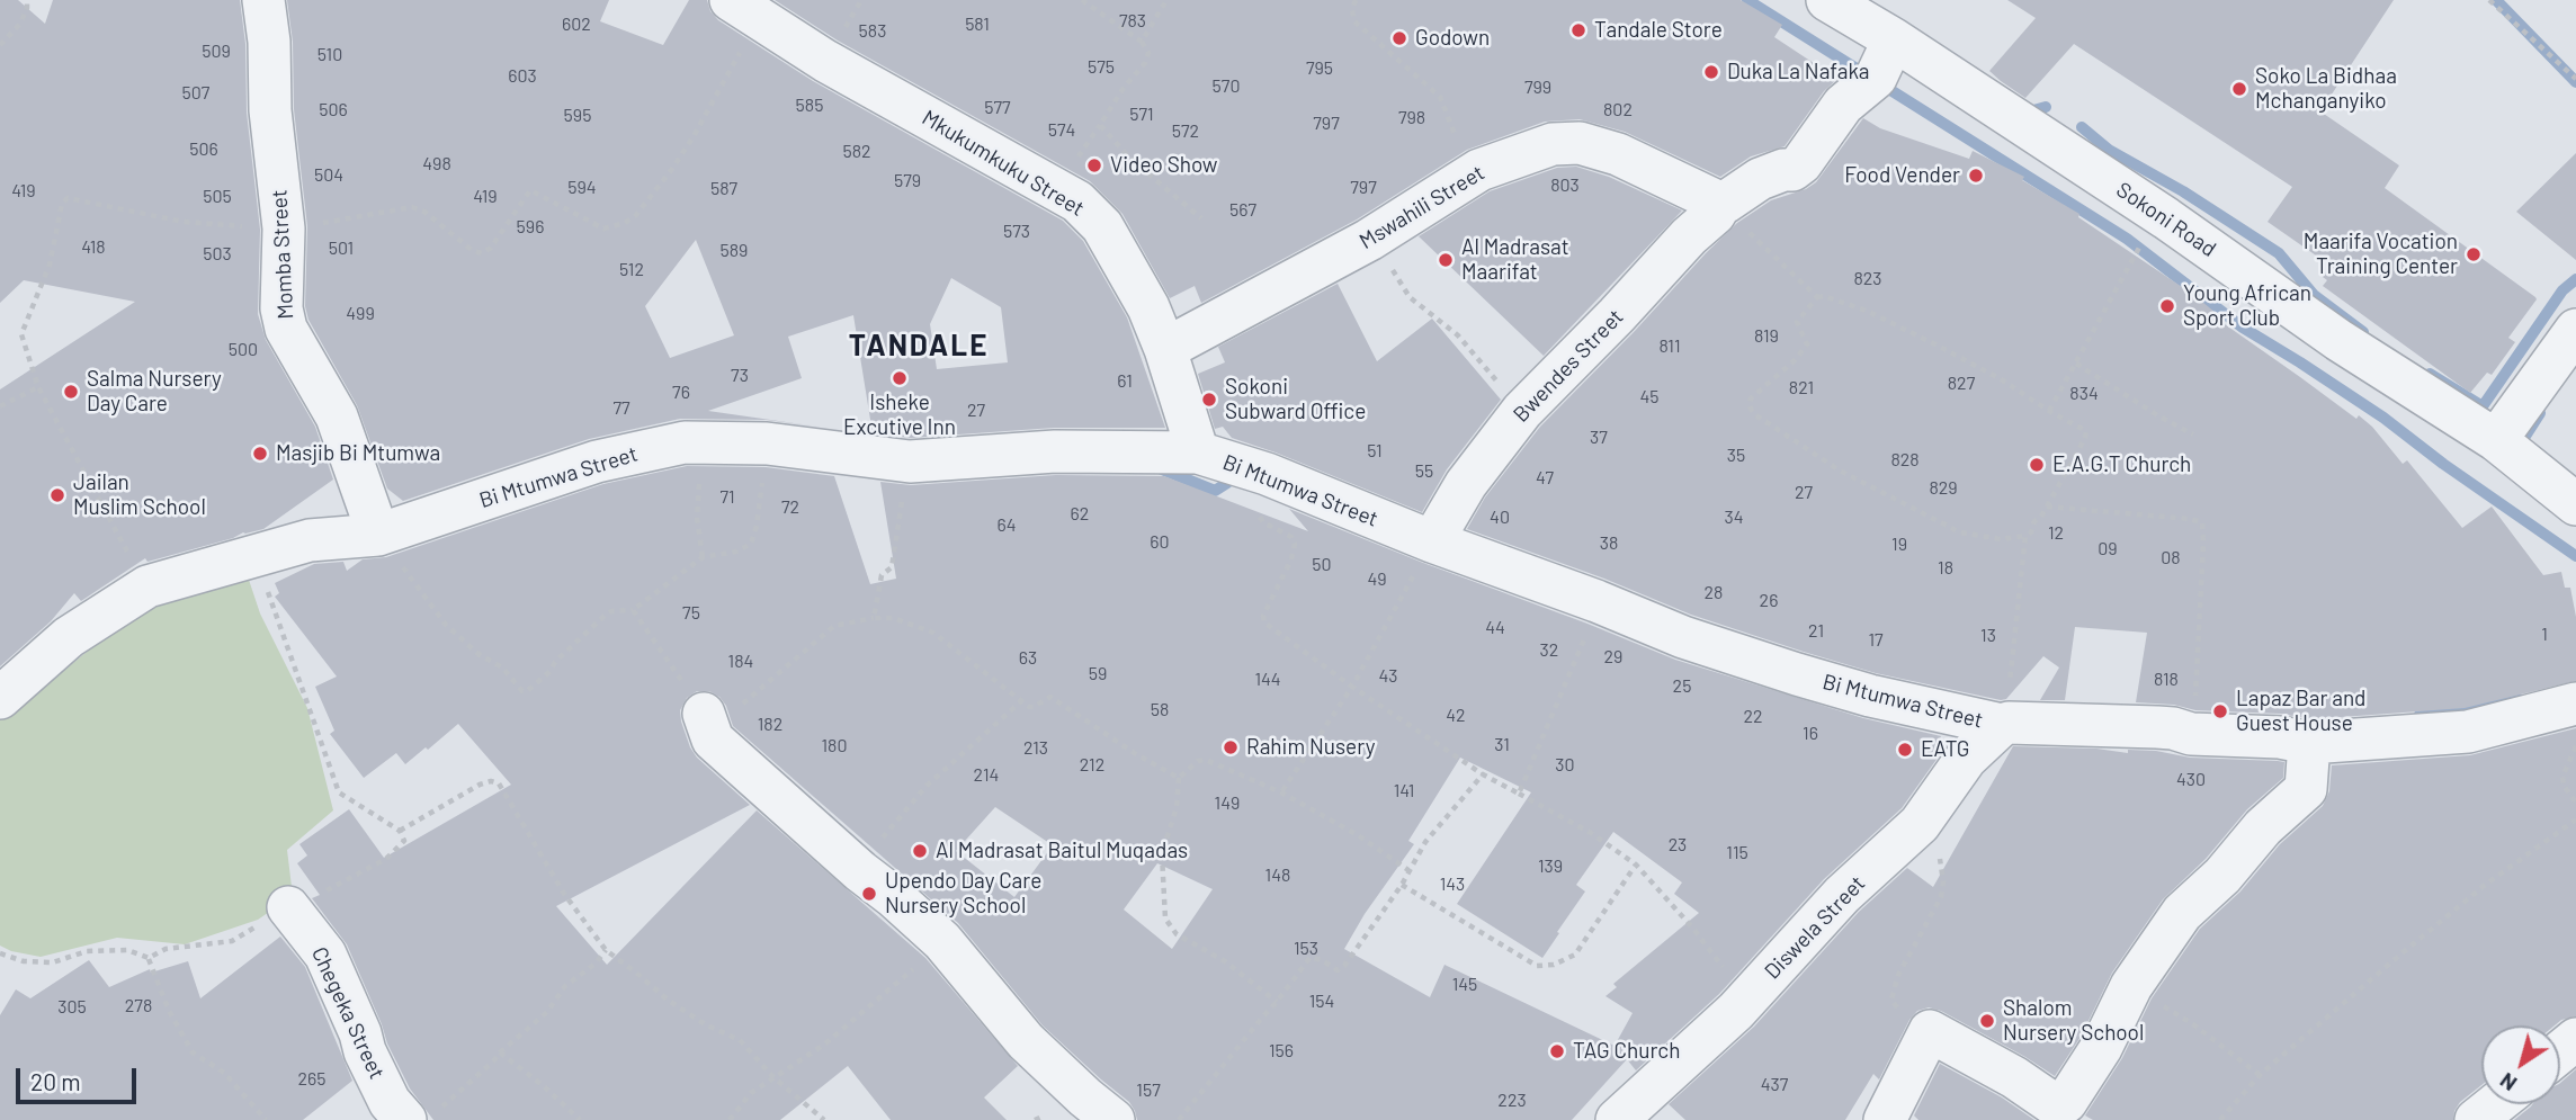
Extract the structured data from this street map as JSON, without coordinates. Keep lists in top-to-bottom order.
{
  "streets": {
    "street": [
      "Mkukumkuku Street",
      "Mswahili Street",
      "Sokoni Road",
      "Momba Street",
      "Bwendes Street",
      "Bi Mtumwa Street",
      "Diswela Street",
      "Chegeka Street"
    ]
  },
  "crossings": [
    ["Mkukumkuku Street", "Mswahili Street"],
    ["Mkukumkuku Street", "Bi Mtumwa Street"],
    ["Mswahili Street", "Bwendes Street"],
    ["Momba Street", "Bi Mtumwa Street"],
    ["Bwendes Street", "Bi Mtumwa Street"],
    ["Bi Mtumwa Street", "Diswela Street"]
  ],
  "districts": ["TANDALE"],
  "places": [
    "Tandale Store",
    "Godown",
    "Duka La Nafaka",
    "Soko La Bidhaa Mchanganyiko",
    "Video Show",
    "Food Vender",
    "Maarifa Vocation Training Center",
    "Al Madrasat Maarifat",
    "Young African Sport Club",
    "Isheke Excutive Inn",
    "Salma Nursery Day Care",
    "Sokoni Subward Office",
    "Masjib Bi Mtumwa",
    "E.A.G.T Church",
    "Jailan Muslim School",
    "Lapaz Bar and Guest House",
    "Rahim Nusery",
    "EATG",
    "Al Madrasat Baitul Muqadas",
    "Upendo Day Care Nursery School",
    "Shalom Nursery School",
    "TAG Church"
  ],
  "house_numbers": [
    "783",
    "602",
    "581",
    "583",
    "509",
    "510",
    "575",
    "795",
    "603",
    "570",
    "799",
    "507",
    "585",
    "577",
    "506",
    "802",
    "571",
    "595",
    "798",
    "797",
    "574",
    "572",
    "506",
    "582",
    "498",
    "504",
    "579",
    "803",
    "594",
    "797",
    "587",
    "419",
    "505",
    "419",
    "567",
    "596",
    "573",
    "418",
    "501",
    "589",
    "503",
    "512",
    "823",
    "499",
    "819",
    "811",
    "500",
    "73",
    "61",
    "827",
    "821",
    "76",
    "834",
    "45",
    "77",
    "27",
    "37",
    "51",
    "35",
    "828",
    "55",
    "47",
    "829",
    "27",
    "71",
    "72",
    "62",
    "40",
    "34",
    "64",
    "12",
    "60",
    "38",
    "19",
    "09",
    "08",
    "50",
    "18",
    "49",
    "28",
    "26",
    "75",
    "44",
    "21",
    "1",
    "13",
    "17",
    "32",
    "29",
    "63",
    "184",
    "59",
    "43",
    "144",
    "818",
    "25",
    "58",
    "42",
    "22",
    "182",
    "16",
    "31",
    "180",
    "213",
    "212",
    "30",
    "214",
    "430",
    "141",
    "149",
    "23",
    "115",
    "139",
    "148",
    "143",
    "153",
    "145",
    "154",
    "278",
    "305",
    "156",
    "265",
    "437",
    "157",
    "223"
  ],
  "scale_bar": "20 m",
  "north": "bottom left"
}
